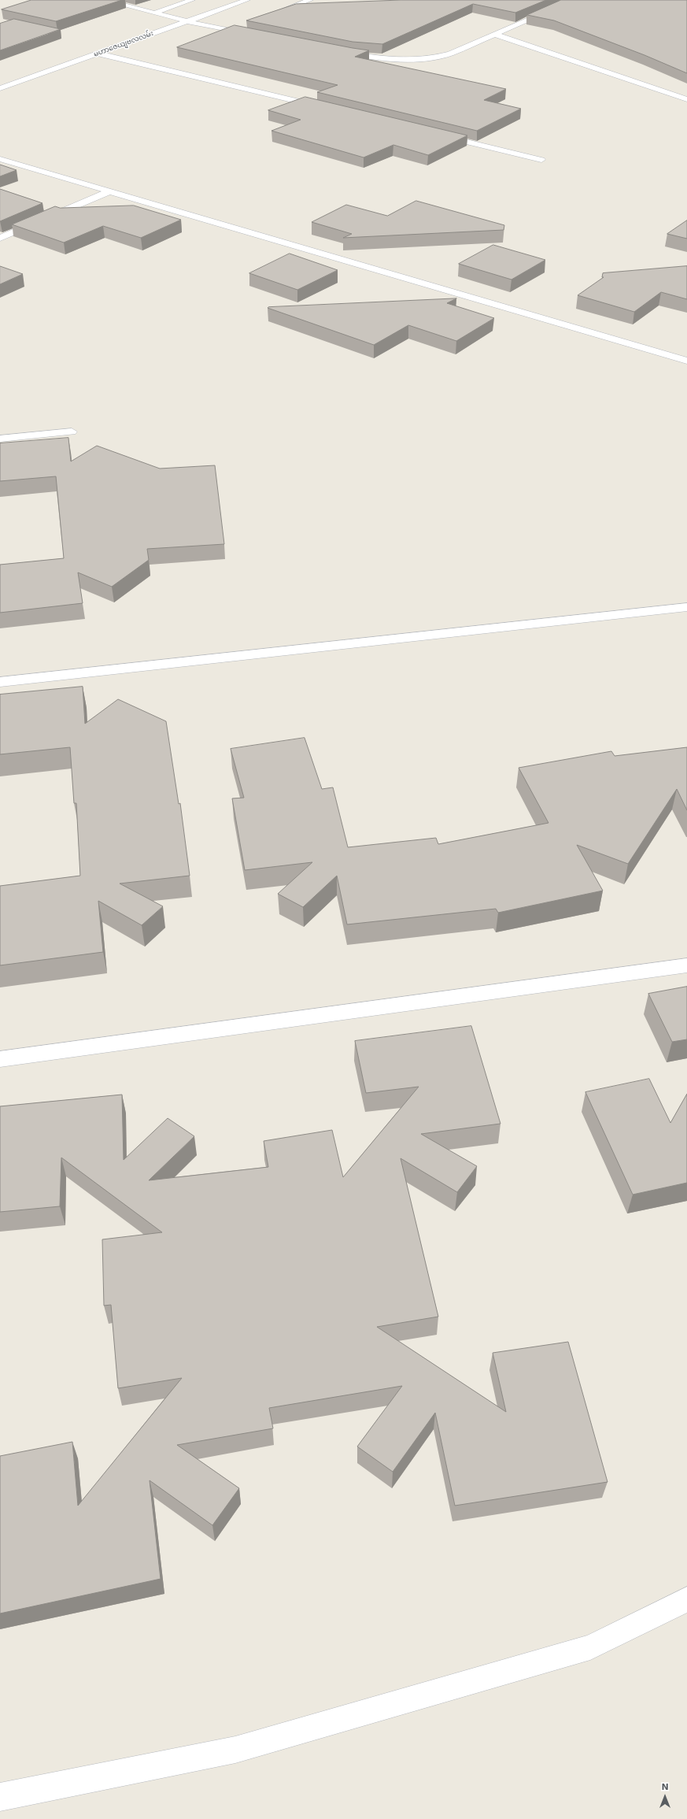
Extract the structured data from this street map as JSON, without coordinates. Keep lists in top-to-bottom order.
{
  "streets": {
    "street": ["မဟာဇေယျဗလလမ်း"]
  },
  "north": "top"
}
